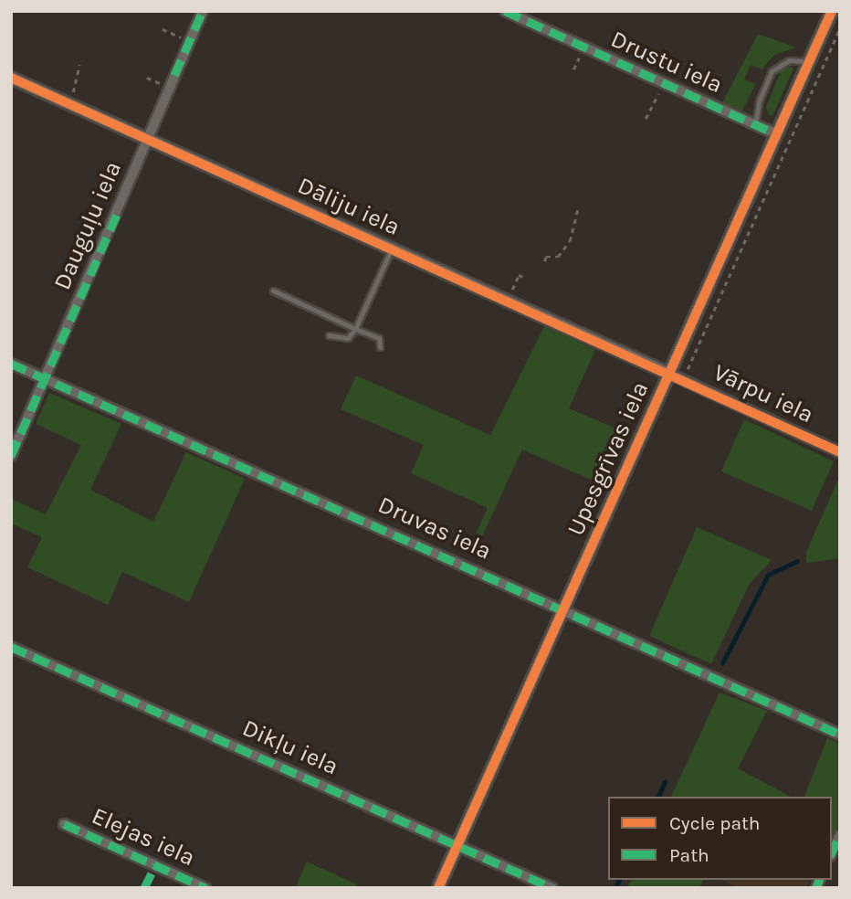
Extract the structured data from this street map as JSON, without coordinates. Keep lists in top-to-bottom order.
{
  "streets": {
    "street": [
      "Drustu iela",
      "Dāliju iela",
      "Dauguļu iela",
      "Vārpu iela",
      "Upesgrīvas iela",
      "Druvas iela",
      "Dikļu iela",
      "Elejas iela"
    ]
  },
  "crossings": [
    ["Drustu iela", "Upesgrīvas iela"],
    ["Dāliju iela", "Dauguļu iela"],
    ["Dāliju iela", "Vārpu iela"],
    ["Dāliju iela", "Upesgrīvas iela"],
    ["Dauguļu iela", "Druvas iela"],
    ["Vārpu iela", "Upesgrīvas iela"],
    ["Upesgrīvas iela", "Druvas iela"],
    ["Upesgrīvas iela", "Dikļu iela"]
  ],
  "legend": ["Cycle path", "Path"]
}
